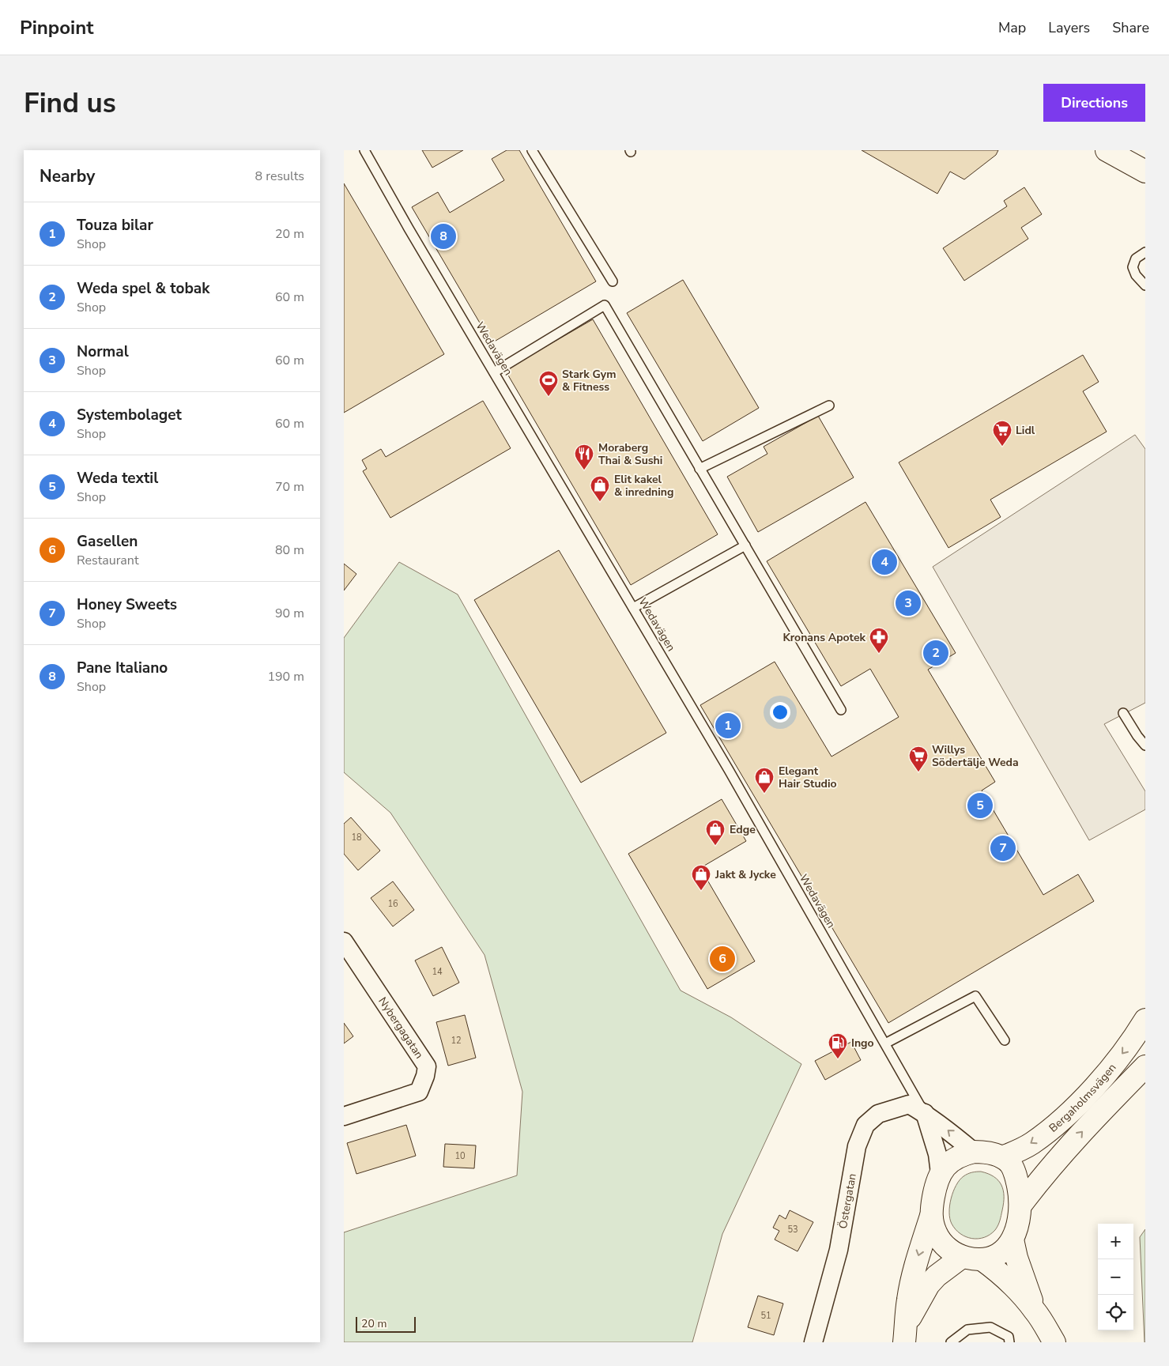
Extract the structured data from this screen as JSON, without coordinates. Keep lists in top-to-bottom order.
{
  "streets": {
    "main road": ["Bergaholmsvägen"],
    "street": ["Nybergagatan", "Östergatan"],
    "lane": ["Wedavägen"]
  },
  "crossings": [
    ["Wedavägen", "Östergatan"],
    ["Bergaholmsvägen", "Östergatan"]
  ],
  "places": {
    "sports": ["Stark Gym & Fitness"],
    "supermarket": ["Lidl", "Willys Södertälje Weda"],
    "restaurant": ["Moraberg Thai & Sushi"],
    "shop": [
      "Elit kakel & inredning",
      "Elegant Hair Studio",
      "Edge",
      "Jakt & Jycke"
    ],
    "pharmacy": ["Kronans Apotek"],
    "fuel station": ["Ingo"]
  },
  "house_numbers": [
    "18",
    "16",
    "14",
    "12",
    "10",
    "53",
    "51"
  ],
  "scale_bar": "20 m",
  "page": {
    "header": "Pinpoint",
    "nav": ["Map", "Layers", "Share"],
    "buttons": "Directions",
    "title": "Find us",
    "heading": ["Nearby", "8 results"],
    "list": [
      {
        "mark": "1",
        "name": "Touza bilar",
        "note": "Shop",
        "value": "20 m"
      },
      {
        "mark": "2",
        "name": "Weda spel & tobak",
        "note": "Shop",
        "value": "60 m"
      },
      {
        "mark": "3",
        "name": "Normal",
        "note": "Shop",
        "value": "60 m"
      },
      {
        "mark": "4",
        "name": "Systembolaget",
        "note": "Shop",
        "value": "60 m"
      },
      {
        "mark": "5",
        "name": "Weda textil",
        "note": "Shop",
        "value": "70 m"
      },
      {
        "mark": "6",
        "name": "Gasellen",
        "note": "Restaurant",
        "value": "80 m"
      },
      {
        "mark": "7",
        "name": "Honey Sweets",
        "note": "Shop",
        "value": "90 m"
      },
      {
        "mark": "8",
        "name": "Pane Italiano",
        "note": "Shop",
        "value": "190 m"
      }
    ],
    "pins": [
      "8",
      "4",
      "3",
      "2",
      "1",
      "5",
      "7",
      "6"
    ],
    "map_buttons": ["+", "−"],
    "scale": "20 m"
  }
}
